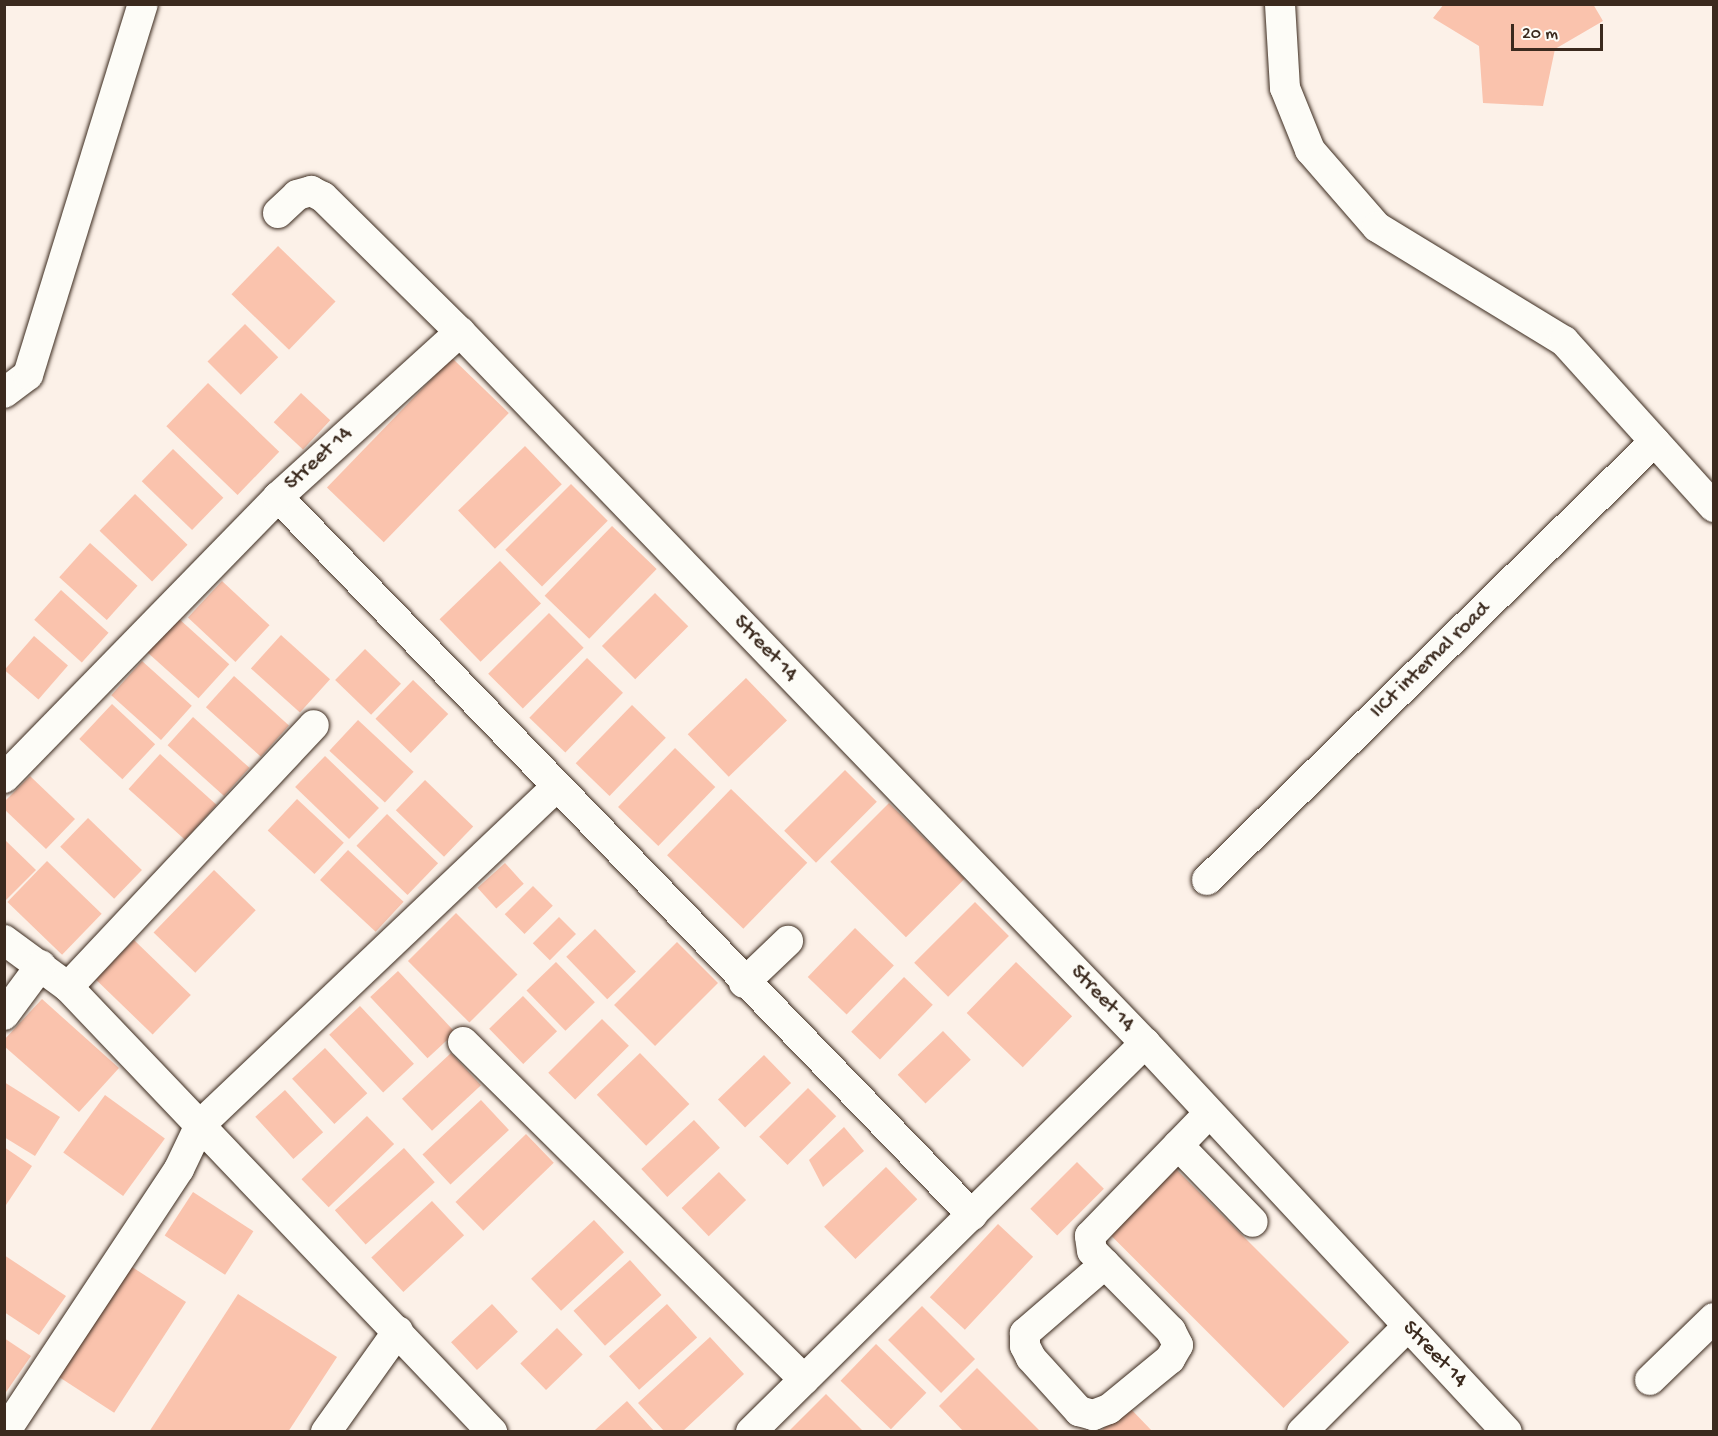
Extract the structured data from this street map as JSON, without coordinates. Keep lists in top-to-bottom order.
{
  "streets": {
    "street": ["Street 14", "IICt internal road"]
  },
  "scale_bar": "20 m"
}
